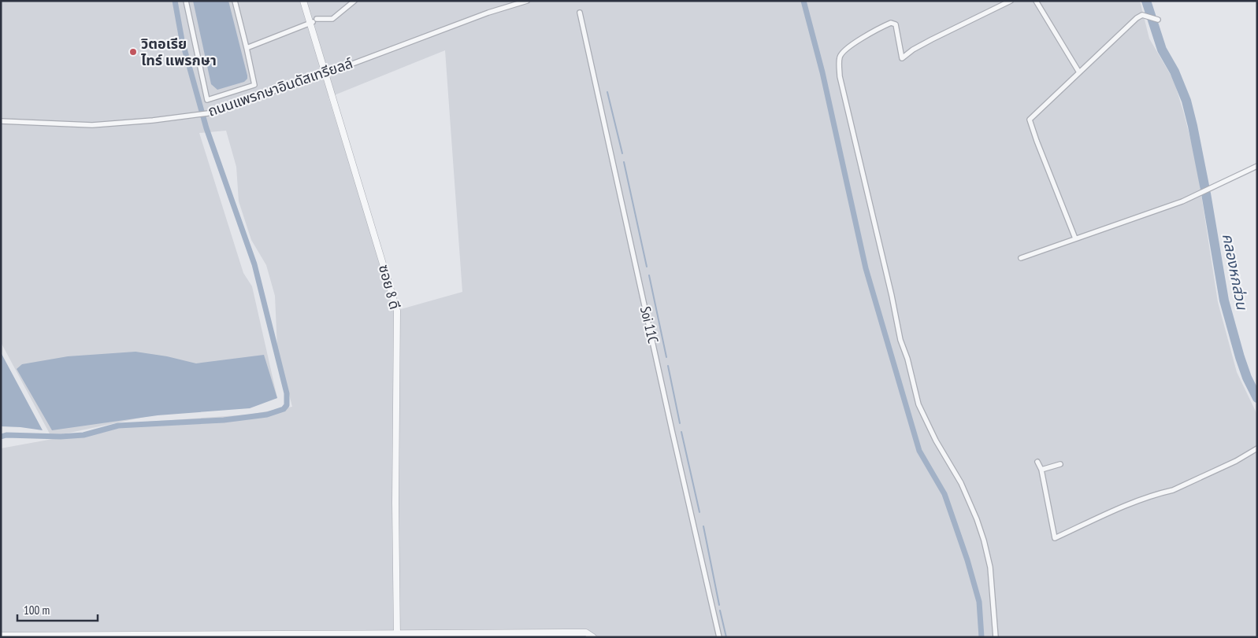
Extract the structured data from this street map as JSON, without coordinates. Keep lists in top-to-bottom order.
{
  "streets": {
    "street": ["ถนนแพรกษาอินดัสเทรียลล์", "ซอย 8 ดี", "Soi 11C"]
  },
  "crossings": [
    ["ถนนแพรกษาอินดัสเทรียลล์", "ซอย 8 ดี"]
  ],
  "water": ["คลองหกส่วน"],
  "places": ["วิตอเรีย ไทร์ แพรกษา"],
  "scale_bar": "100 m"
}
